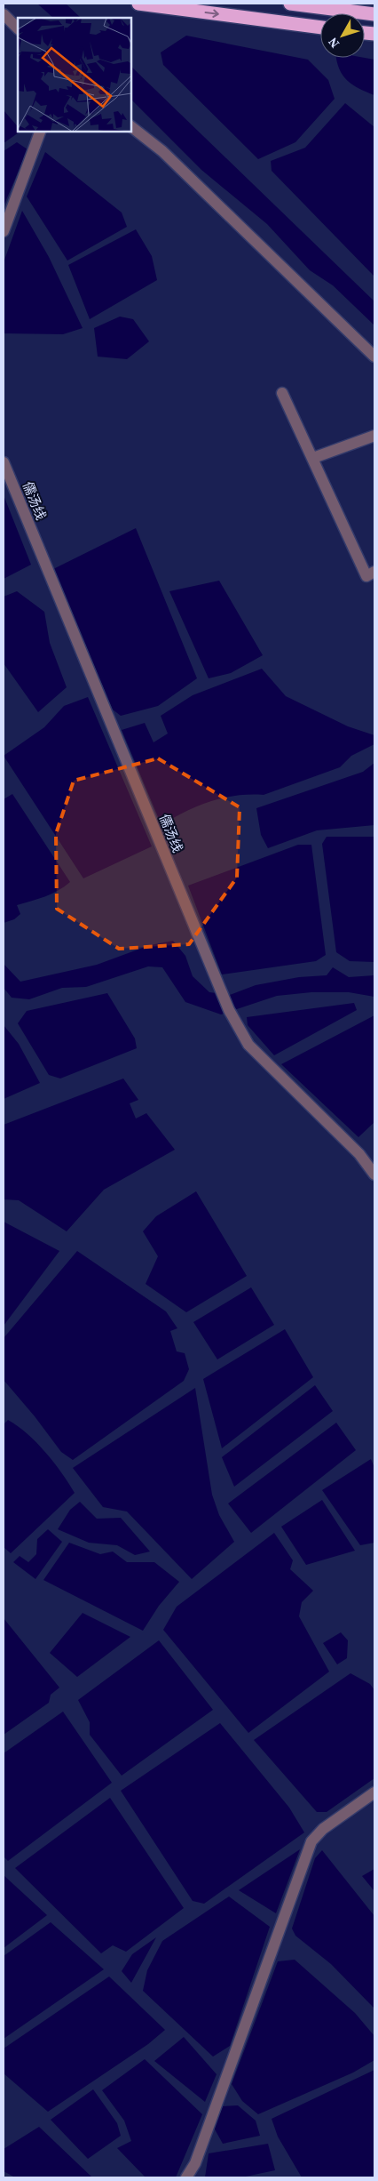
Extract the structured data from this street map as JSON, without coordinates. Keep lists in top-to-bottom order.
{
  "streets": {
    "street": ["儒汤线"]
  },
  "north": "bottom left"
}
